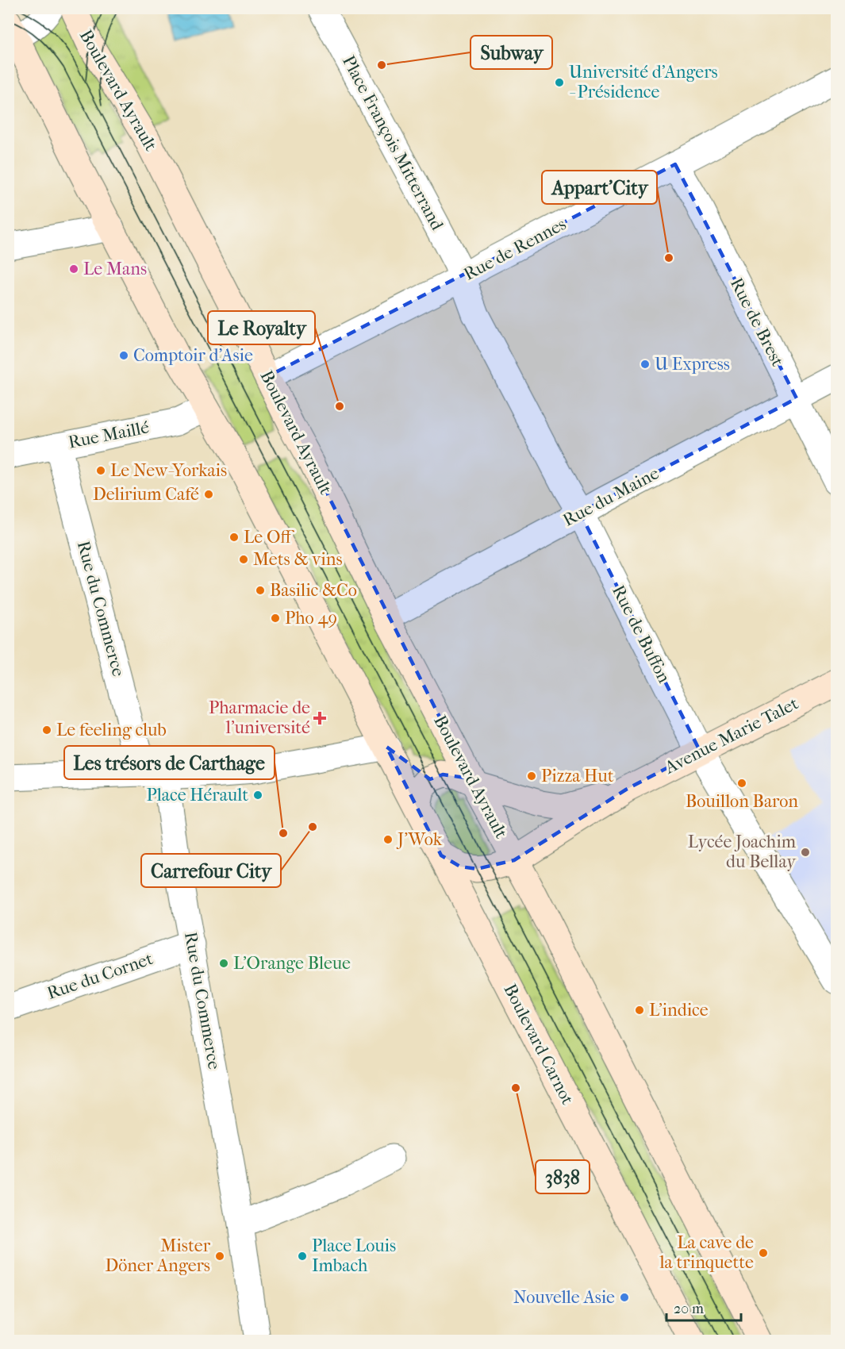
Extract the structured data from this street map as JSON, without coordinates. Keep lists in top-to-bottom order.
{
  "streets": {
    "main road": ["Boulevard Ayrault", "Avenue Marie Talet", "Boulevard Carnot"],
    "street": [
      "Place François Mitterrand",
      "Rue de Rennes",
      "Rue de Brest",
      "Rue Maillé",
      "Rue du Maine",
      "Rue du Commerce",
      "Rue de Buffon",
      "Rue du Cornet"
    ]
  },
  "crossings": [
    ["Boulevard Ayrault", "Rue de Rennes"],
    ["Boulevard Ayrault", "Rue du Maine"],
    ["Boulevard Ayrault", "Avenue Marie Talet"],
    ["Place François Mitterrand", "Rue de Rennes"],
    ["Place François Mitterrand", "Rue de Buffon"],
    ["Rue de Rennes", "Rue de Brest"],
    ["Rue de Rennes", "Rue de Buffon"],
    ["Rue de Brest", "Rue du Maine"],
    ["Rue Maillé", "Rue du Commerce"],
    ["Rue du Maine", "Rue de Buffon"],
    ["Rue du Commerce", "Rue du Cornet"],
    ["Rue de Buffon", "Avenue Marie Talet"],
    ["Avenue Marie Talet", "Boulevard Carnot"]
  ],
  "places": {
    "other": [
      "Subway",
      "Université d'Angers - Présidence",
      "Appart'City",
      "Le Mans",
      "Comptoir d'Asie",
      "U Express",
      "Le Royalty",
      "Le New-Yorkais",
      "Delirium Café",
      "Le Off",
      "Mets & vins",
      "Basilic &Co",
      "Pho 49",
      "Le feeling club",
      "Pizza Hut",
      "Bouillon Baron",
      "Place Hérault",
      "Carrefour City",
      "Les trésors de Carthage",
      "J'Wok",
      "Lycée Joachim du Bellay",
      "L'Orange Bleue",
      "L'indice",
      "3838",
      "La cave de la trinquette",
      "Mister Döner Angers",
      "Place Louis Imbach",
      "Nouvelle Asie"
    ],
    "health": ["Pharmacie de l’université"]
  },
  "scale_bar": "20 m"
}
